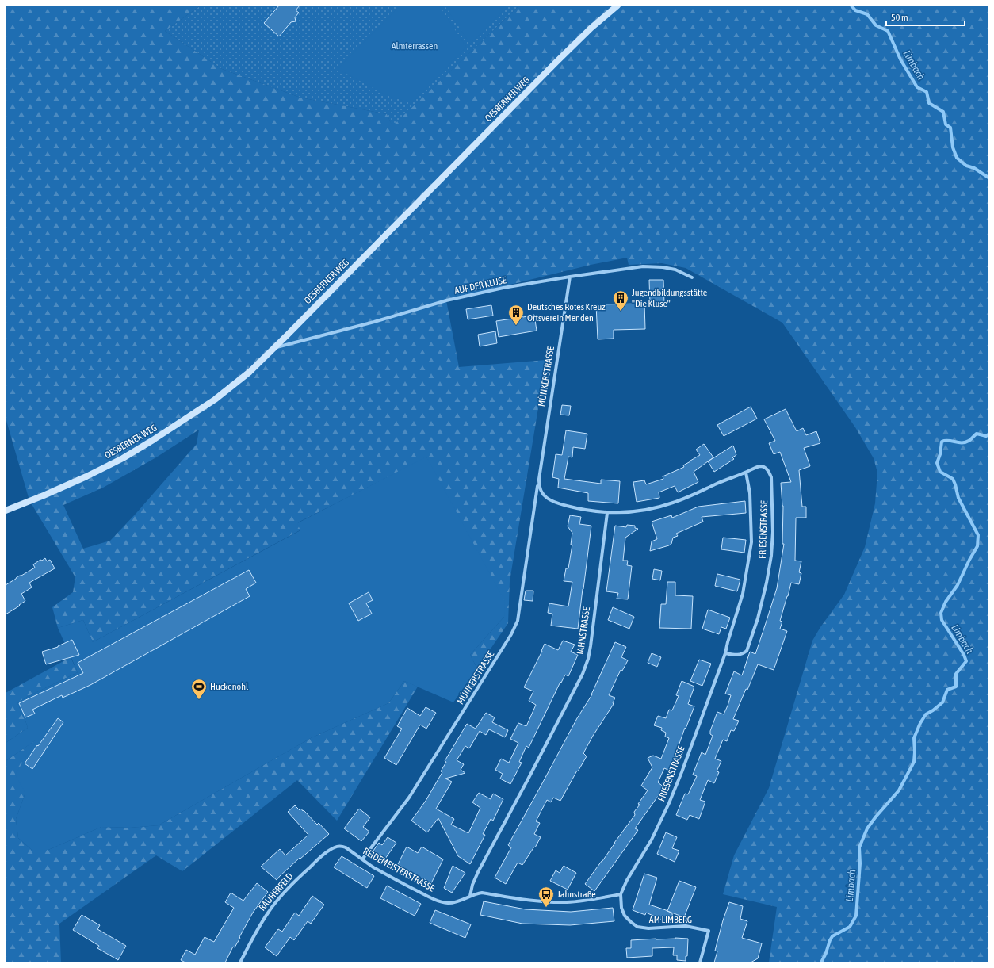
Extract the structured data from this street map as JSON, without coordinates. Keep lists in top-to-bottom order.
{
  "streets": {
    "street": [
      "OESBERNER WEG",
      "AUF DER KLUSE",
      "MÜNKERSTRASSE",
      "FRIESENSTRASSE",
      "JAHNSTRASSE",
      "REIDEMEISTERSTRASSE",
      "RAUHERFELD",
      "AM LIMBERG"
    ]
  },
  "crossings": [
    ["OESBERNER WEG", "AUF DER KLUSE"],
    ["AUF DER KLUSE", "MÜNKERSTRASSE"],
    ["MÜNKERSTRASSE", "JAHNSTRASSE"],
    ["MÜNKERSTRASSE", "REIDEMEISTERSTRASSE"],
    ["FRIESENSTRASSE", "REIDEMEISTERSTRASSE"],
    ["FRIESENSTRASSE", "AM LIMBERG"],
    ["JAHNSTRASSE", "REIDEMEISTERSTRASSE"],
    ["REIDEMEISTERSTRASSE", "RAUHERFELD"],
    ["REIDEMEISTERSTRASSE", "AM LIMBERG"]
  ],
  "water": ["Limbach"],
  "parks": ["Almterrassen"],
  "places": {
    "building": ["Jugendbildungsstätte \"Die Kluse\"", "Deutsches Rotes Kreuz Ortsverein Menden"],
    "sports": ["Huckenohl"],
    "bus stop": ["Jahnstraße"]
  },
  "scale_bar": "50 m"
}
